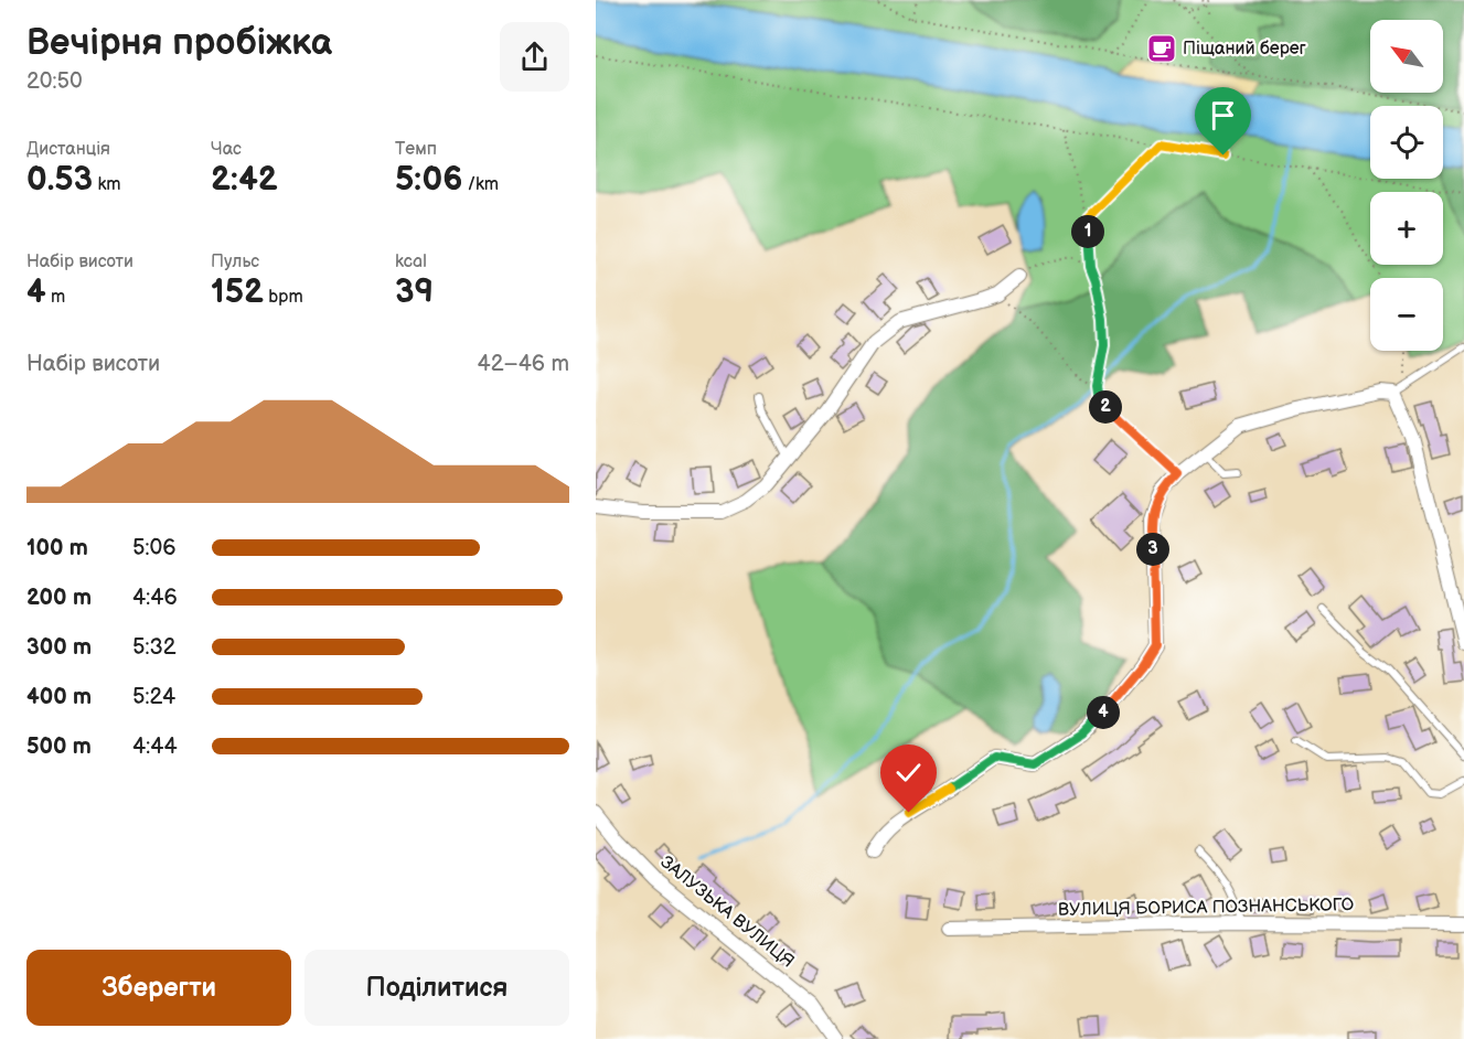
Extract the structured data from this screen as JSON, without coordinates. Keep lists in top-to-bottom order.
{
  "streets": {
    "street": ["ВУЛИЦЯ БОРИСА ПОЗНАНСЬКОГО", "ЗАЛУЗЬКА ВУЛИЦЯ"]
  },
  "places": {
    "cafe": ["Піщаний берег"]
  },
  "north": "top left",
  "page": {
    "heading": ["Вечірня пробіжка", "20:50"],
    "map_buttons": ["+", "−"],
    "stats": [
      ["Дистанція", "0.53 km"],
      ["Час", "2:42"],
      ["Темп", "5:06 /km"],
      ["Набір висоти", "4 m"],
      ["Пульс", "152 bpm"],
      ["kcal", "39"]
    ],
    "pins": [
      "1",
      "2",
      "3",
      "4"
    ],
    "chart": ["Набір висоти", "42–46 m"],
    "list": [
      {
        "name": "100 m",
        "note": "5:06"
      },
      {
        "name": "200 m",
        "note": "4:46"
      },
      {
        "name": "300 m",
        "note": "5:32"
      },
      {
        "name": "400 m",
        "note": "5:24"
      },
      {
        "name": "500 m",
        "note": "4:44"
      }
    ],
    "buttons": ["Зберегти", "Поділитися"]
  }
}
